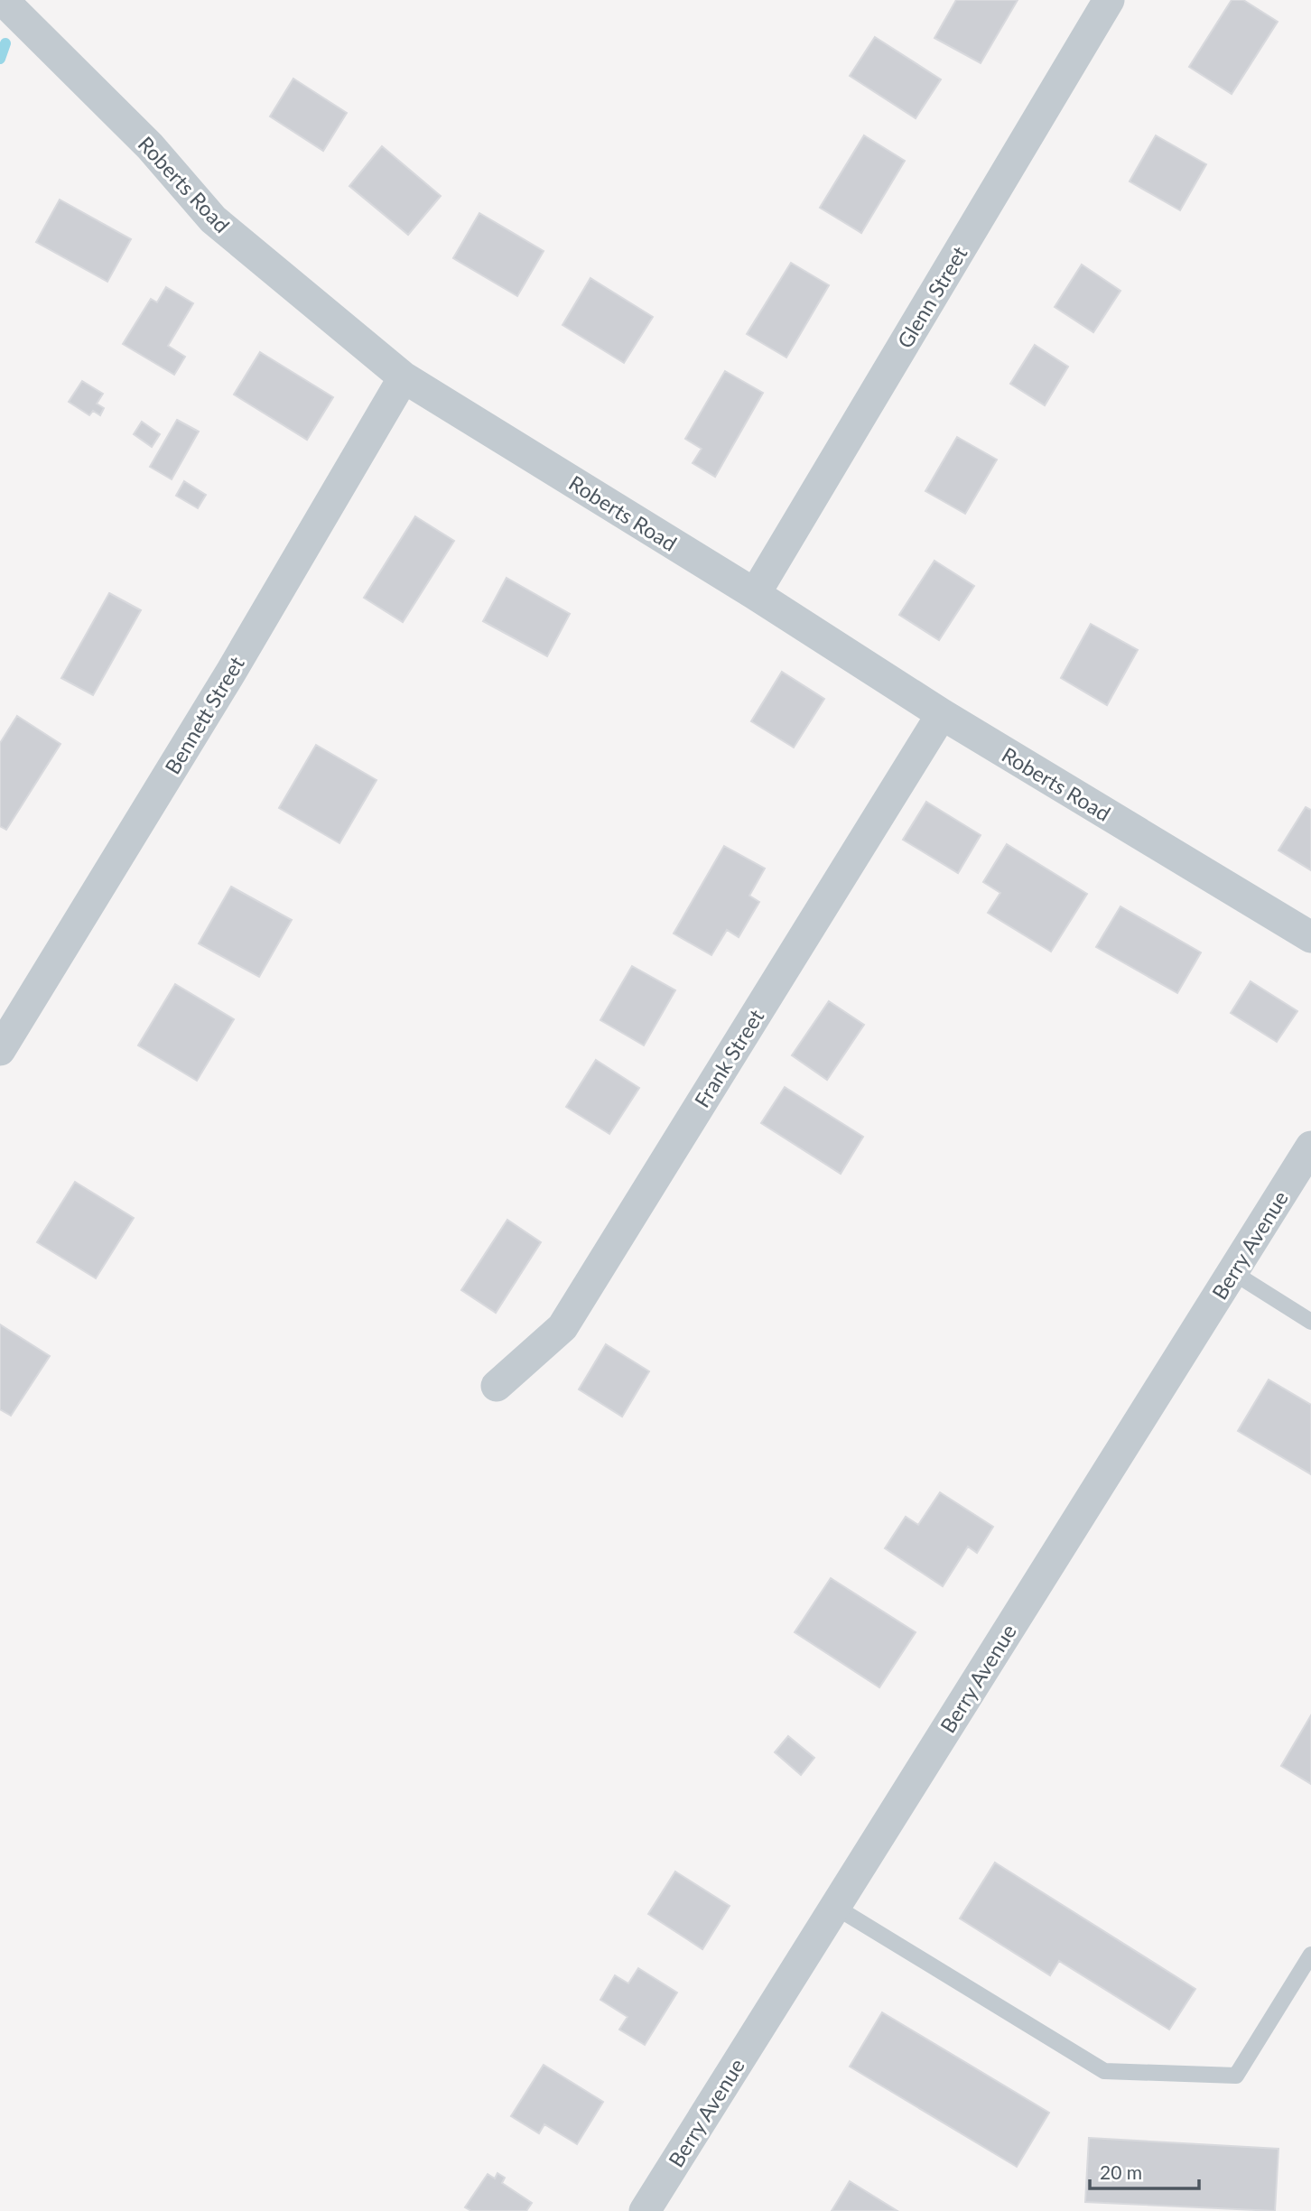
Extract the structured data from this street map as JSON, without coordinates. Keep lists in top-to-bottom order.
{
  "streets": {
    "street": [
      "Roberts Road",
      "Glenn Street",
      "Bennett Street",
      "Frank Street",
      "Berry Avenue"
    ]
  },
  "crossings": [
    ["Roberts Road", "Glenn Street"],
    ["Roberts Road", "Bennett Street"],
    ["Roberts Road", "Frank Street"]
  ],
  "scale_bar": "20 m"
}
